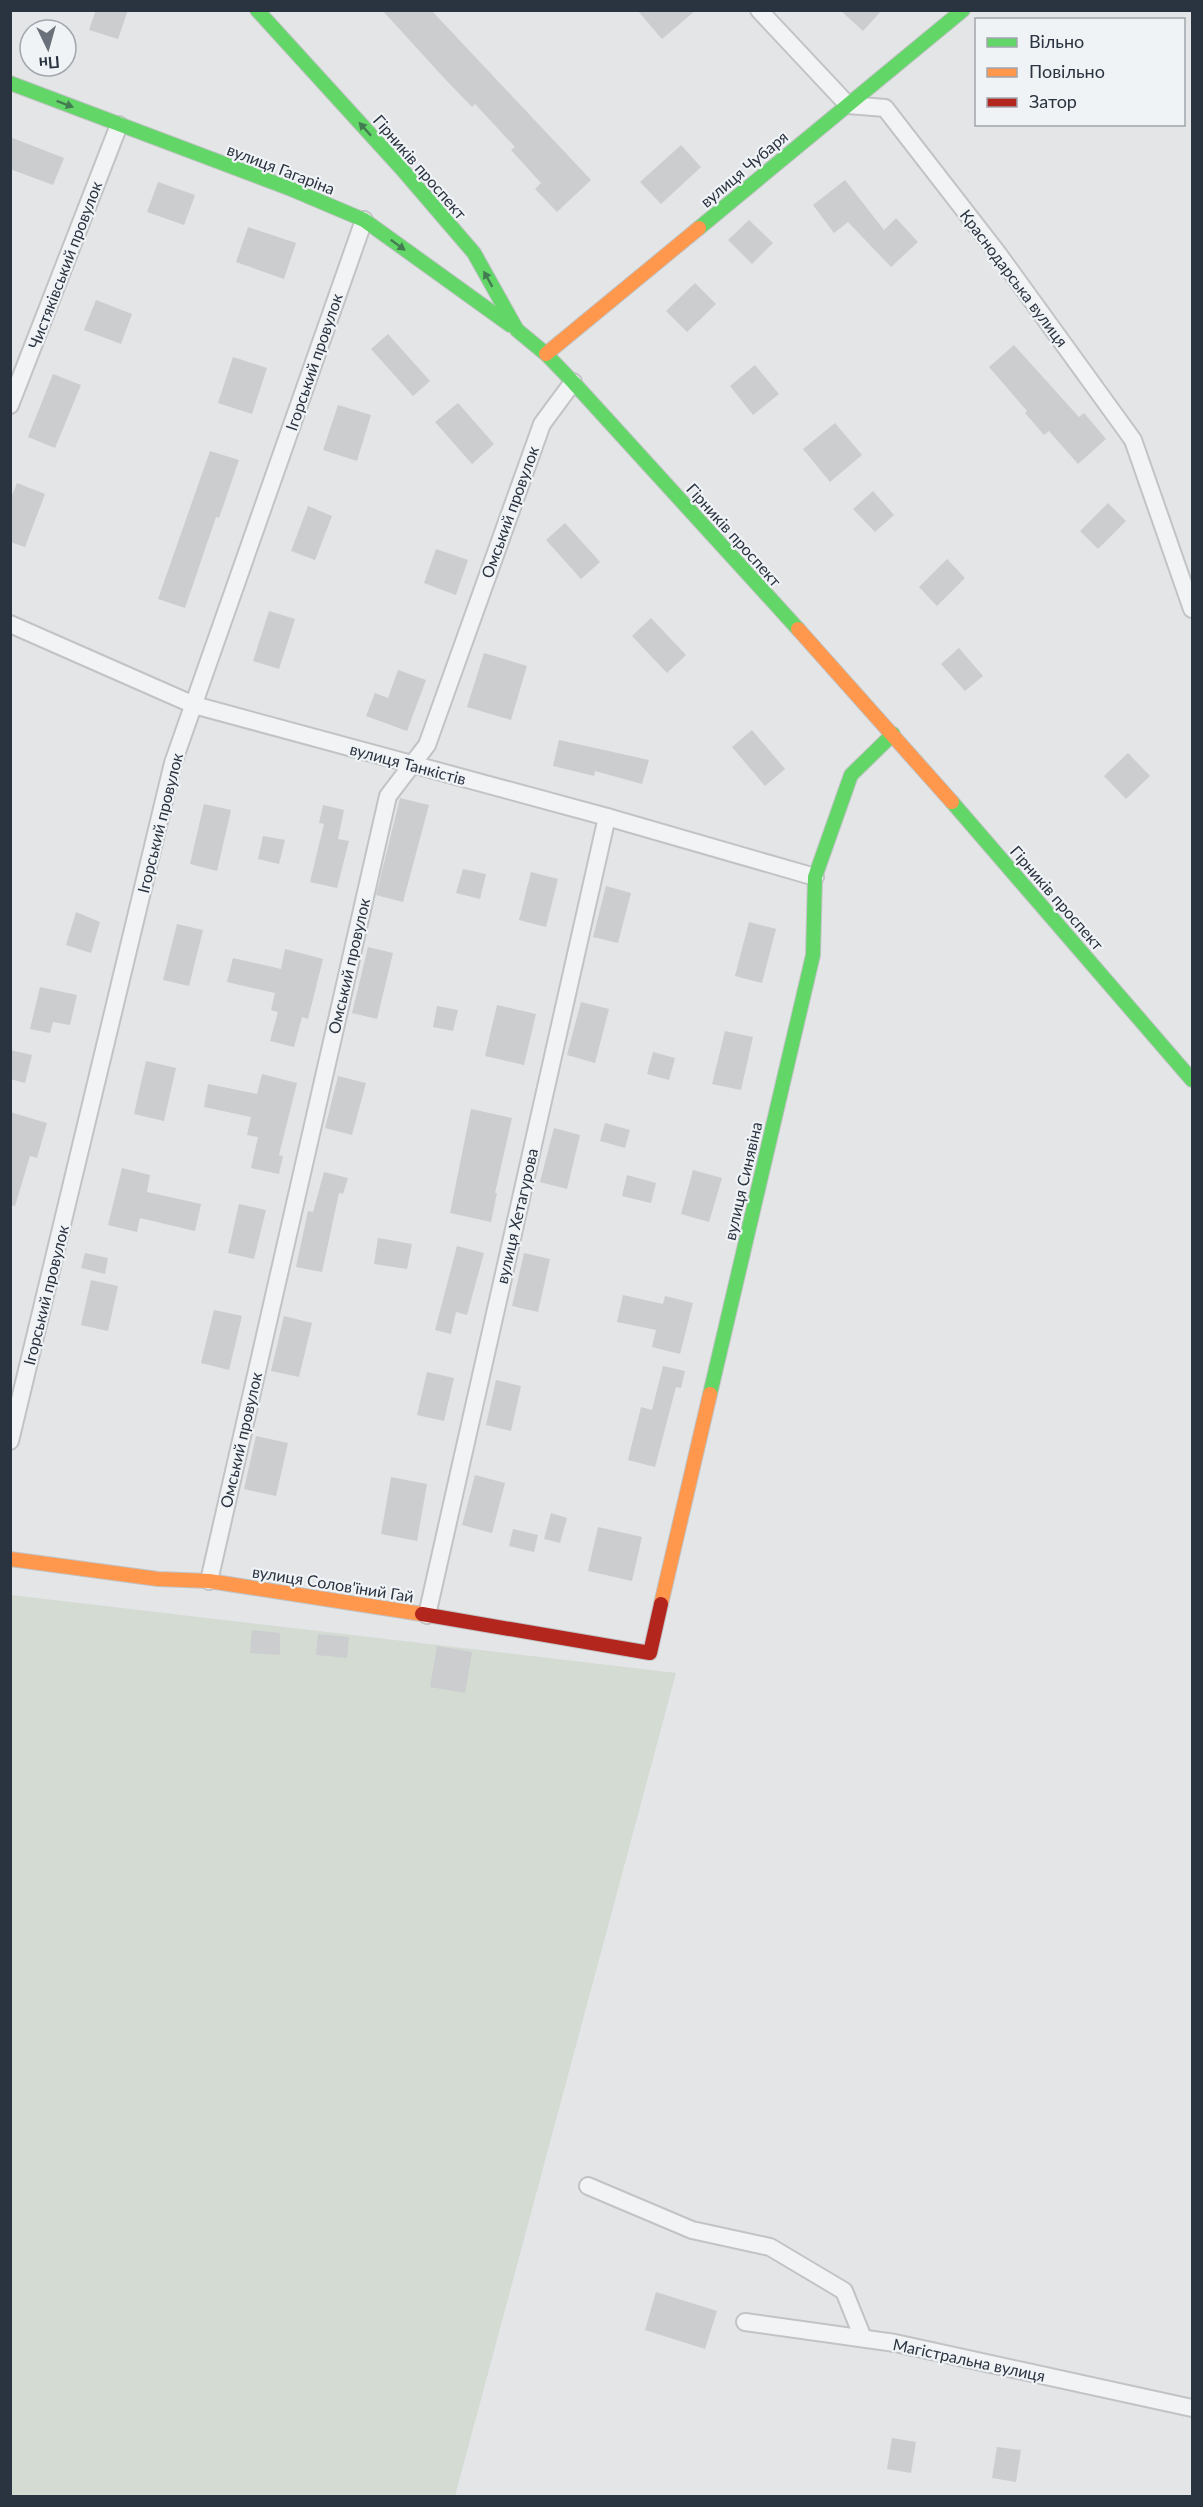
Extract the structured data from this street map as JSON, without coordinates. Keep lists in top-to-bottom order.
{
  "streets": {
    "street": [
      "Гірників проспект",
      "вулиця Гагаріна",
      "вулиця Чубаря",
      "Чистяківський провулок",
      "Краснодарська вулиця",
      "Ігорський провулок",
      "Омський провулок",
      "вулиця Танкістів",
      "вулиця Синявіна",
      "вулиця Хетагурова",
      "вулиця Солов'їний Гай",
      "Магістральна вулиця"
    ]
  },
  "crossings": [
    ["Гірників проспект", "вулиця Гагаріна"],
    ["Гірників проспект", "вулиця Чубаря"],
    ["Гірників проспект", "Омський провулок"],
    ["Гірників проспект", "вулиця Синявіна"],
    ["вулиця Гагаріна", "Чистяківський провулок"],
    ["вулиця Гагаріна", "Ігорський провулок"],
    ["вулиця Чубаря", "Краснодарська вулиця"],
    ["Ігорський провулок", "вулиця Танкістів"],
    ["Омський провулок", "вулиця Танкістів"],
    ["Омський провулок", "вулиця Солов'їний Гай"],
    ["вулиця Танкістів", "вулиця Синявіна"],
    ["вулиця Танкістів", "вулиця Хетагурова"],
    ["вулиця Синявіна", "вулиця Солов'їний Гай"],
    ["вулиця Хетагурова", "вулиця Солов'їний Гай"]
  ],
  "one_way": ["вулиця Гагаріна"],
  "legend": ["Вільно", "Повільно", "Затор"],
  "north": "bottom"
}
